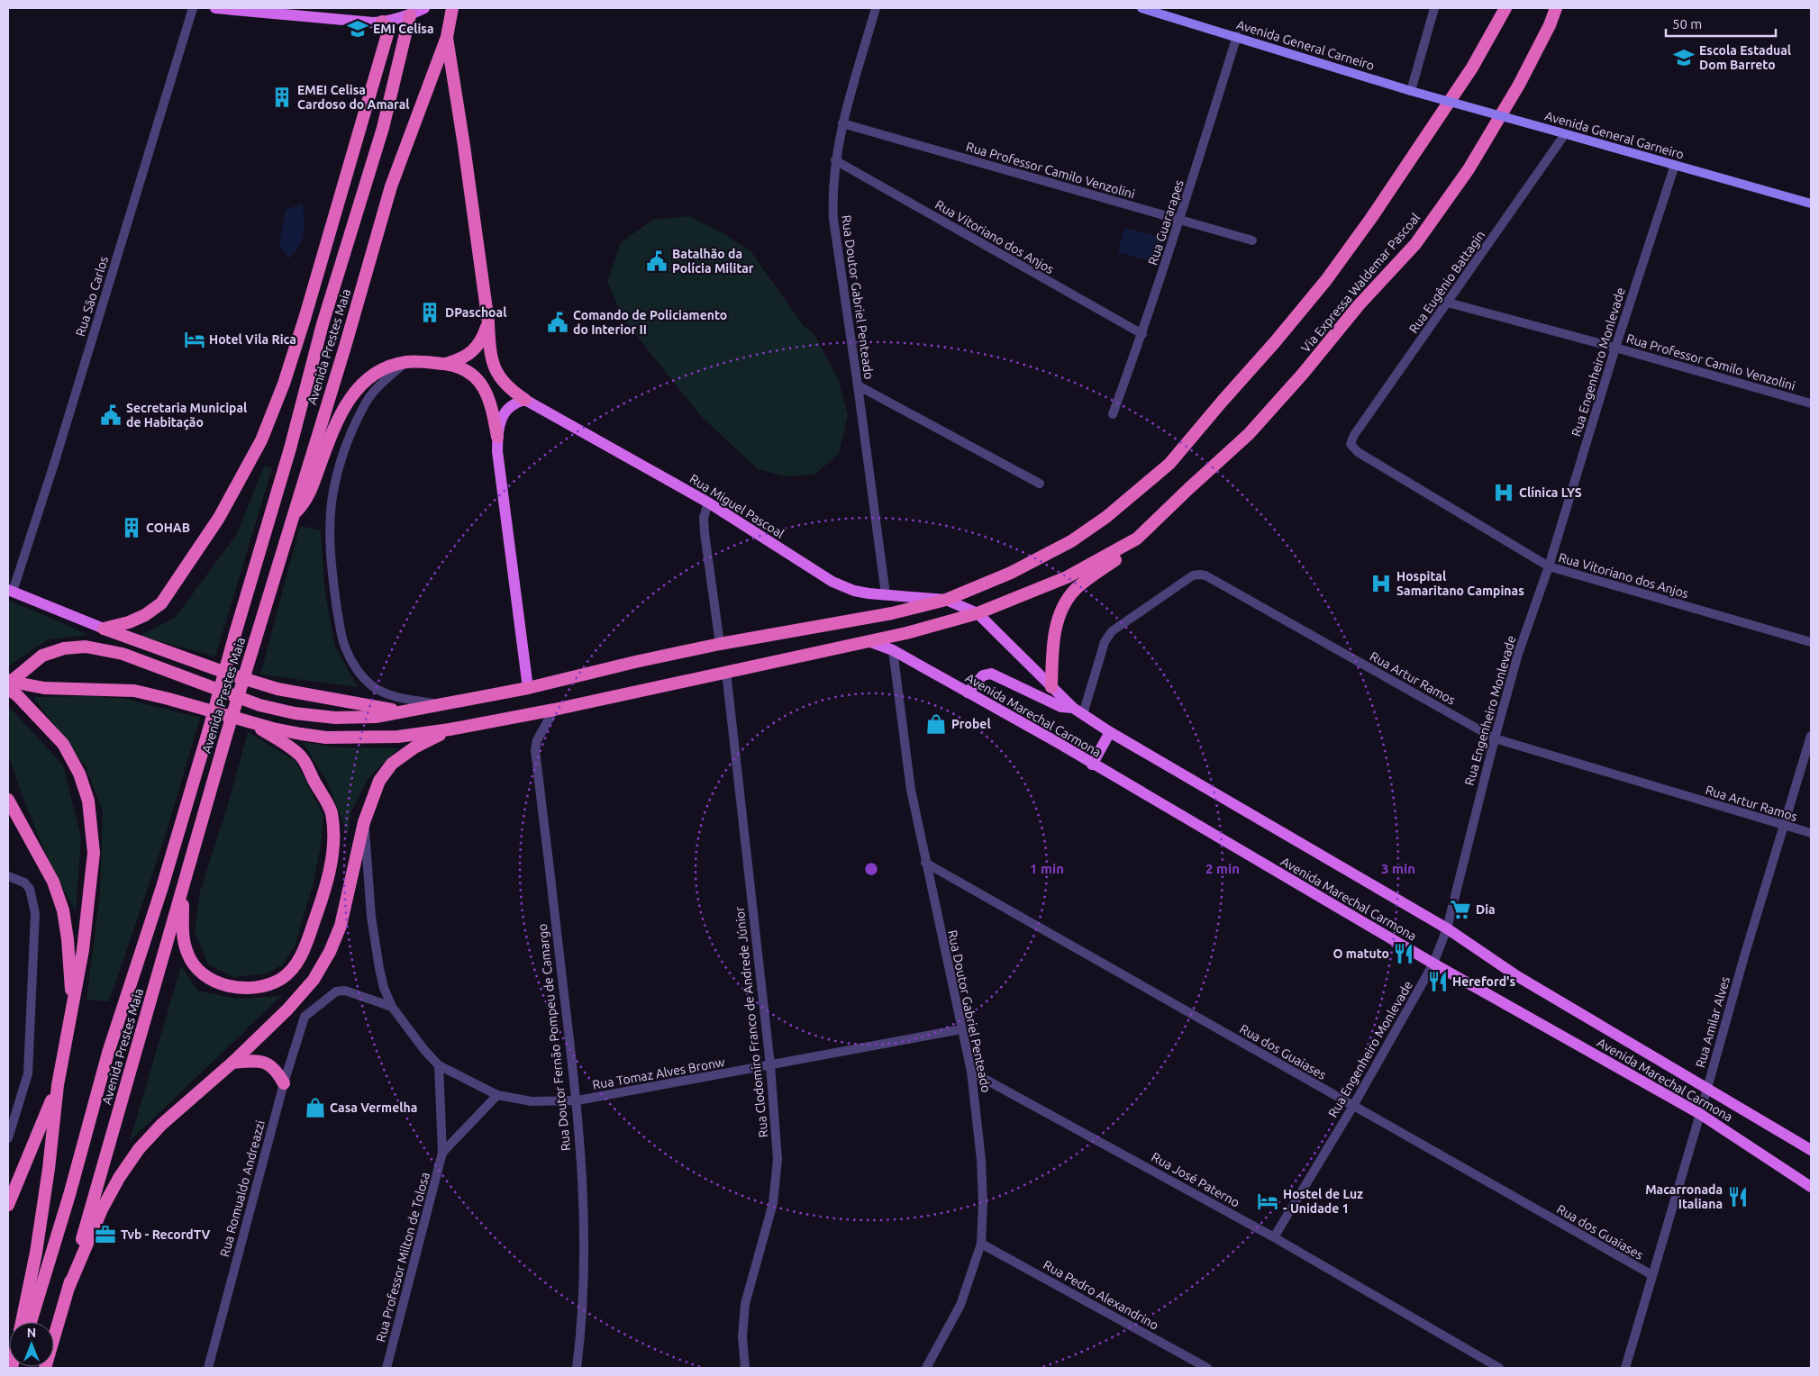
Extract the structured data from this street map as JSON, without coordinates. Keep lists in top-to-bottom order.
{
  "streets": {
    "highway": ["Via Expressa Waldemar Pascoal", "Avenida Prestes Maia"],
    "main road": [
      "Avenida General Carneiro",
      "Avenida General Garneiro",
      "Rua Miguel Pascoal",
      "Avenida Marechal Carmona"
    ],
    "street": [
      "Rua Professor Camilo Venzolini",
      "Rua Guararapes",
      "Rua Vitoriano dos Anjos",
      "Rua Eugênio Battagin",
      "Rua São Carlos",
      "Rua Doutor Gabriel Penteado",
      "Rua Engenheiro Monlevade",
      "Rua Artur Ramos",
      "Rua Clodomiro Franco de Andrede Júnior",
      "Rua Amilar Alves",
      "Rua Doutor Fernão Pompeu de Camargo",
      "Rua dos Guaiases",
      "Rua Tomaz Alves Bronw",
      "Rua José Paterno",
      "Rua Romualdo Andreazzi",
      "Rua Professor Milton de Tolosa",
      "Rua Pedro Alexandrino"
    ]
  },
  "crossings": [
    ["Avenida General Carneiro", "Avenida General Garneiro"],
    ["Avenida General Carneiro", "Rua Guararapes"],
    ["Avenida General Garneiro", "Rua Eugênio Battagin"],
    ["Avenida General Garneiro", "Rua Engenheiro Monlevade"],
    ["Rua Professor Camilo Venzolini", "Rua Guararapes"],
    ["Rua Professor Camilo Venzolini", "Rua Eugênio Battagin"],
    ["Rua Professor Camilo Venzolini", "Rua Doutor Gabriel Penteado"],
    ["Rua Professor Camilo Venzolini", "Rua Engenheiro Monlevade"],
    ["Rua Guararapes", "Rua Vitoriano dos Anjos"],
    ["Rua Vitoriano dos Anjos", "Rua Eugênio Battagin"],
    ["Rua Vitoriano dos Anjos", "Rua Doutor Gabriel Penteado"],
    ["Rua Vitoriano dos Anjos", "Rua Engenheiro Monlevade"],
    ["Rua Doutor Gabriel Penteado", "Rua Miguel Pascoal"],
    ["Rua Doutor Gabriel Penteado", "Avenida Marechal Carmona"],
    ["Rua Doutor Gabriel Penteado", "Rua dos Guaiases"],
    ["Rua Doutor Gabriel Penteado", "Rua Tomaz Alves Bronw"],
    ["Rua Doutor Gabriel Penteado", "Rua José Paterno"],
    ["Rua Doutor Gabriel Penteado", "Rua Pedro Alexandrino"],
    ["Rua Engenheiro Monlevade", "Rua Artur Ramos"],
    ["Rua Engenheiro Monlevade", "Avenida Marechal Carmona"],
    ["Rua Engenheiro Monlevade", "Rua dos Guaiases"],
    ["Rua Engenheiro Monlevade", "Rua José Paterno"],
    ["Rua Miguel Pascoal", "Avenida Marechal Carmona"],
    ["Rua Artur Ramos", "Avenida Marechal Carmona"],
    ["Rua Artur Ramos", "Rua Amilar Alves"],
    ["Avenida Marechal Carmona", "Rua Amilar Alves"],
    ["Rua Clodomiro Franco de Andrede Júnior", "Rua Tomaz Alves Bronw"],
    ["Rua Amilar Alves", "Rua dos Guaiases"],
    ["Rua Doutor Fernão Pompeu de Camargo", "Rua Tomaz Alves Bronw"],
    ["Rua Tomaz Alves Bronw", "Rua Romualdo Andreazzi"],
    ["Rua Tomaz Alves Bronw", "Rua Professor Milton de Tolosa"]
  ],
  "places": {
    "school or university": ["EMI Celisa", "Escola Estadual Dom Barreto"],
    "building": ["EMEI Celisa Cardoso do Amaral", "DPaschoal", "COHAB"],
    "public building": ["Batalhão da Polícia Militar", "Comando de Policiamento do Interior II", "Secretaria Municipal de Habitação"],
    "hotel": ["Hotel Vila Rica", "Hostel de Luz - Unidade 1"],
    "hospital": ["Clínica LYS", "Hospital Samaritano Campinas"],
    "shop": ["Probel", "Casa Vermelha"],
    "supermarket": ["Dia"],
    "restaurant": ["O matuto", "Hereford's", "Macarronada Italiana"],
    "office": ["Tvb - RecordTV"]
  },
  "scale_bar": "50 m",
  "north": "top",
  "rings": ["1 min", "2 min", "3 min"]
}
